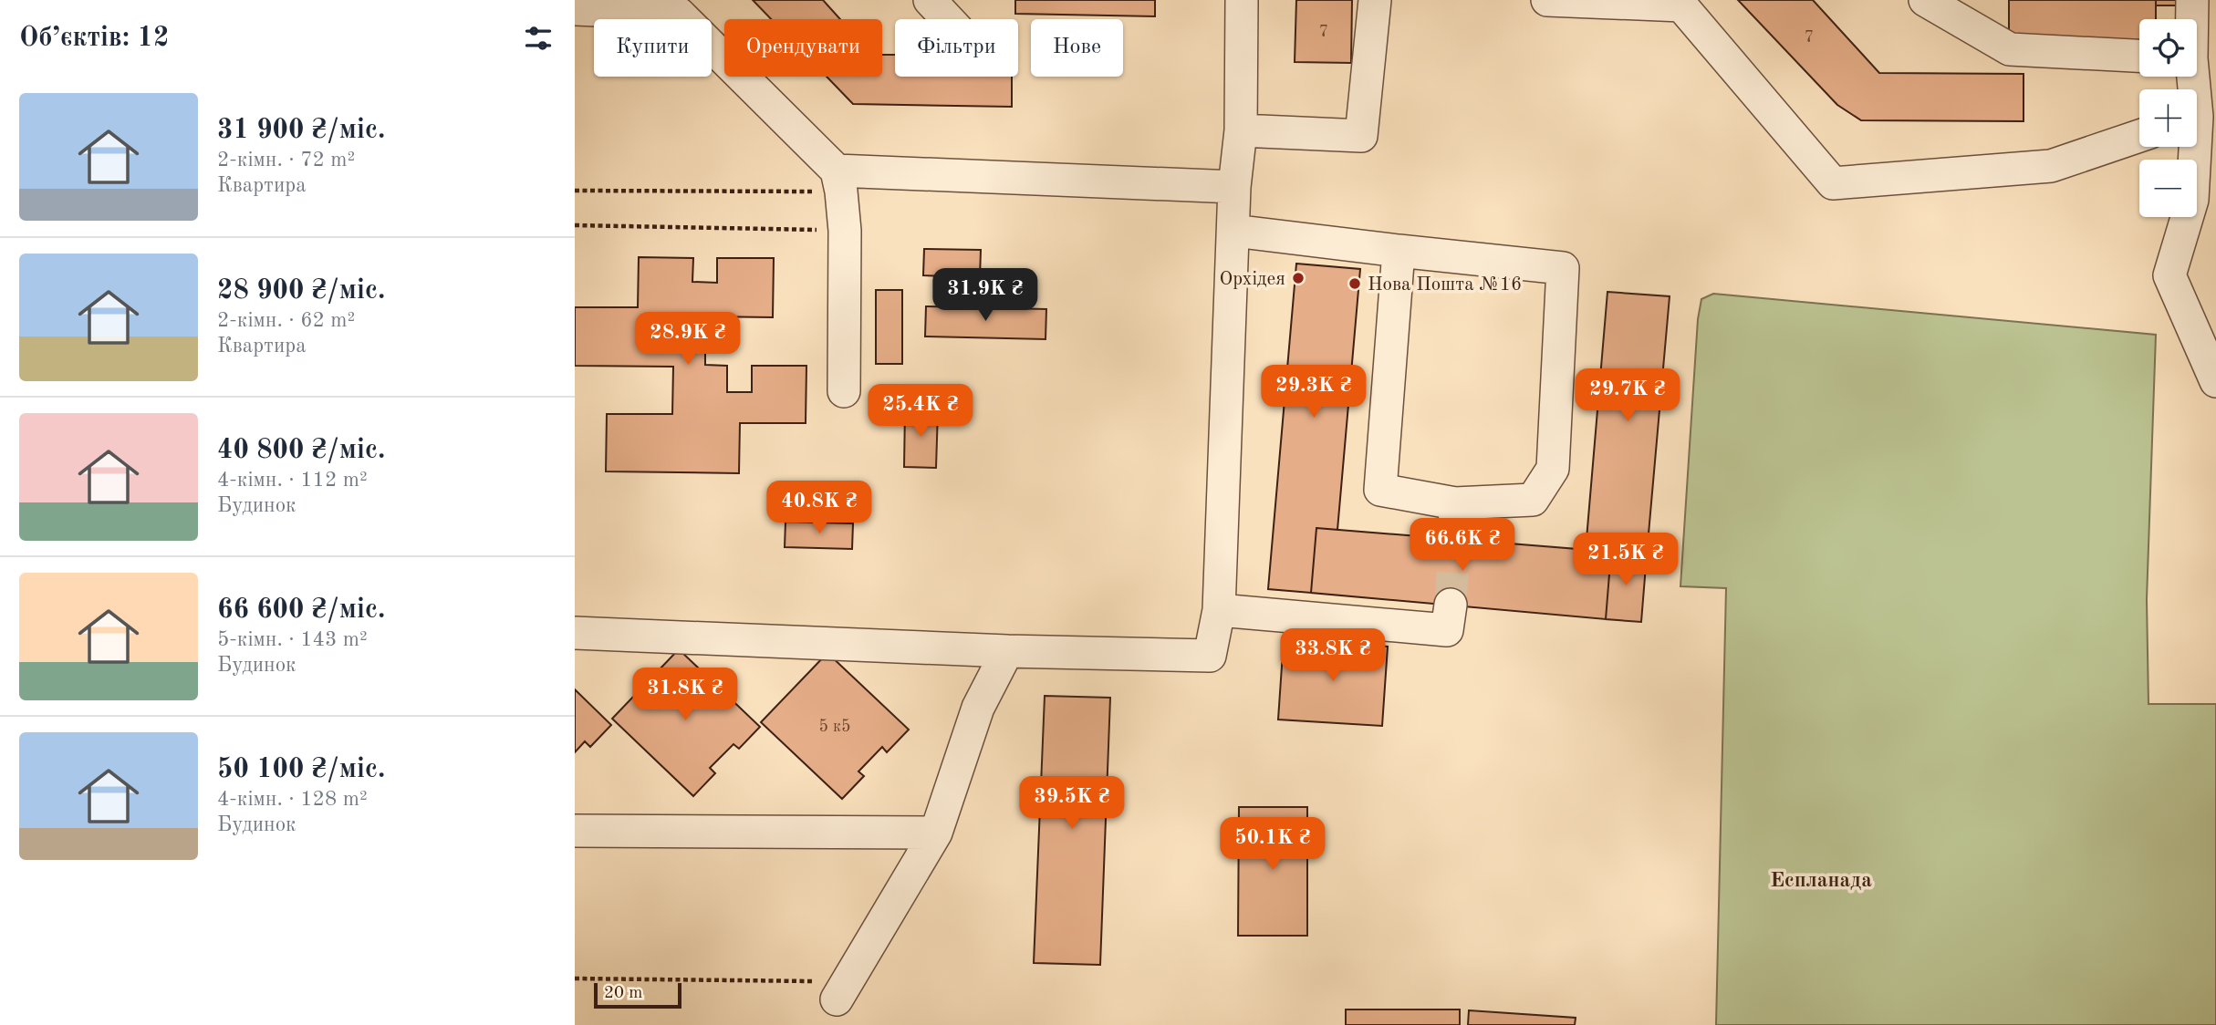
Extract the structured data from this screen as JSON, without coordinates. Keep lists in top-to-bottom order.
{
  "districts": ["Еспланада"],
  "places": ["Орхідея", "Нова Пошта №16"],
  "house_numbers": ["7", "7", "5 к5"],
  "scale_bar": "20 m",
  "page": {
    "heading": "Об’єктів: 12",
    "map_buttons": ["+", "−"],
    "chip": [
      "Купити",
      "Орендувати",
      "Фільтри",
      "Нове"
    ],
    "list": [
      {
        "name": "31 900 ₴/міс.",
        "note": "2-кімн. · 72 m² · Квартира"
      },
      {
        "name": "28 900 ₴/міс.",
        "note": "2-кімн. · 62 m² · Квартира"
      },
      {
        "name": "40 800 ₴/міс.",
        "note": "4-кімн. · 112 m² · Будинок"
      },
      {
        "name": "66 600 ₴/міс.",
        "note": "5-кімн. · 143 m² · Будинок"
      },
      {
        "name": "50 100 ₴/міс.",
        "note": "4-кімн. · 128 m² · Будинок"
      }
    ],
    "price": [
      "31.9K ₴",
      "28.9K ₴",
      "29.3K ₴",
      "29.7K ₴",
      "25.4K ₴",
      "40.8K ₴",
      "66.6K ₴",
      "21.5K ₴",
      "33.8K ₴",
      "31.8K ₴",
      "39.5K ₴",
      "50.1K ₴"
    ],
    "scale": "20 m"
  }
}
